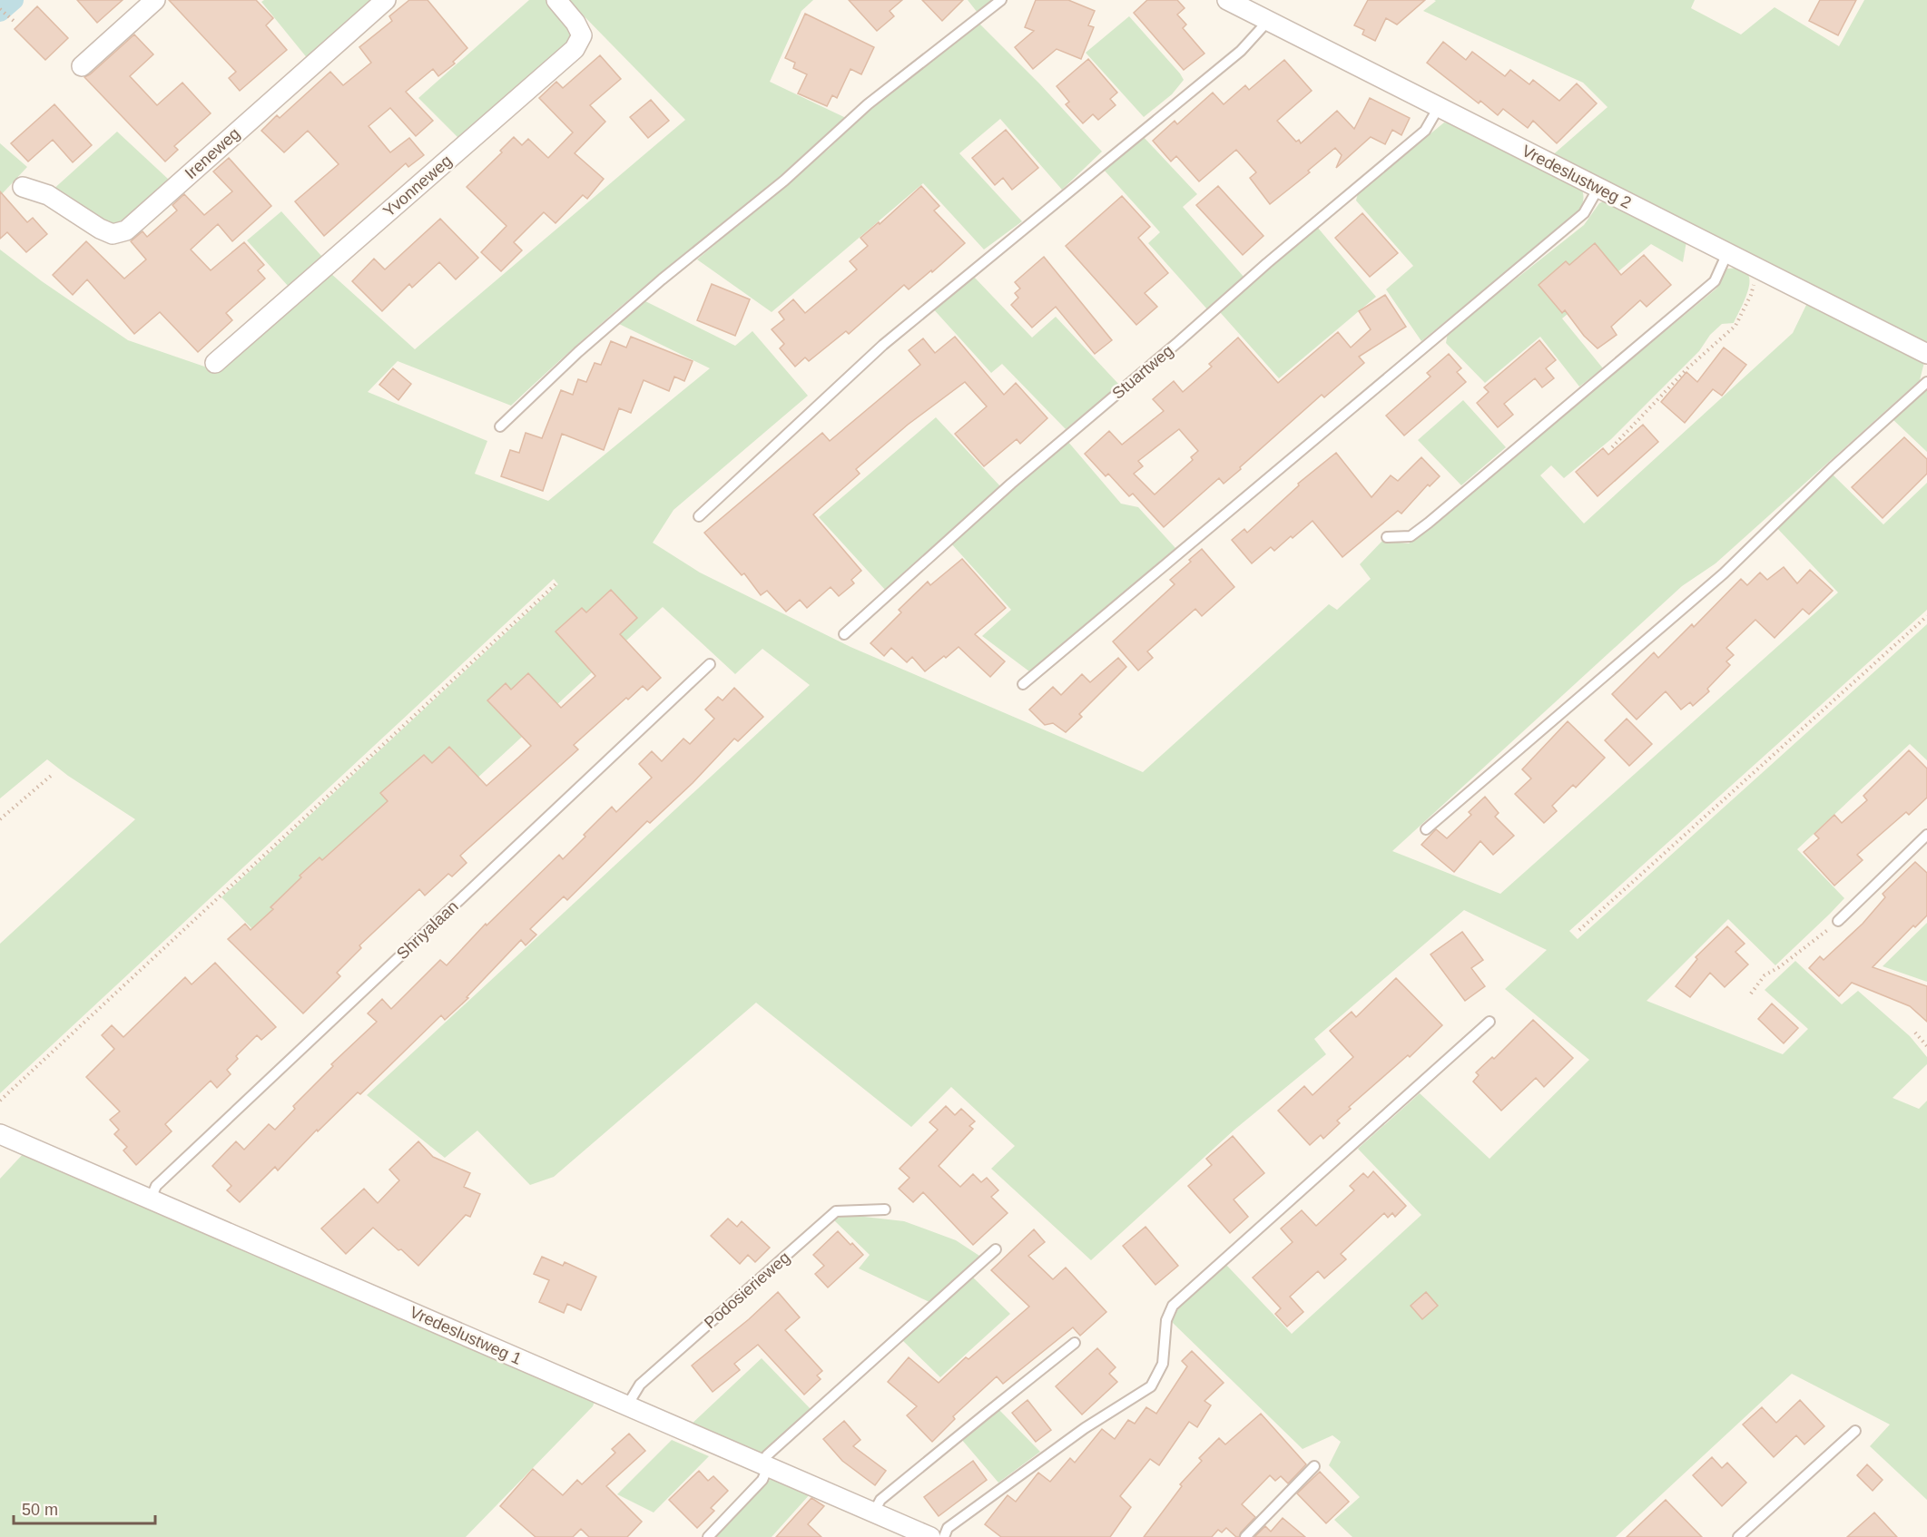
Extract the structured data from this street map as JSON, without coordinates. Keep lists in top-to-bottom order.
{
  "streets": {
    "street": [
      "Ireneweg",
      "Vredeslustweg 2",
      "Yvonneweg",
      "Vredeslustweg 1"
    ],
    "lane": ["Stuartweg", "Shriyalaan", "Podosierieweg"]
  },
  "crossings": [
    ["Vredeslustweg 2", "Stuartweg"],
    ["Shriyalaan", "Vredeslustweg 1"],
    ["Podosierieweg", "Vredeslustweg 1"]
  ],
  "scale_bar": "50 m"
}
